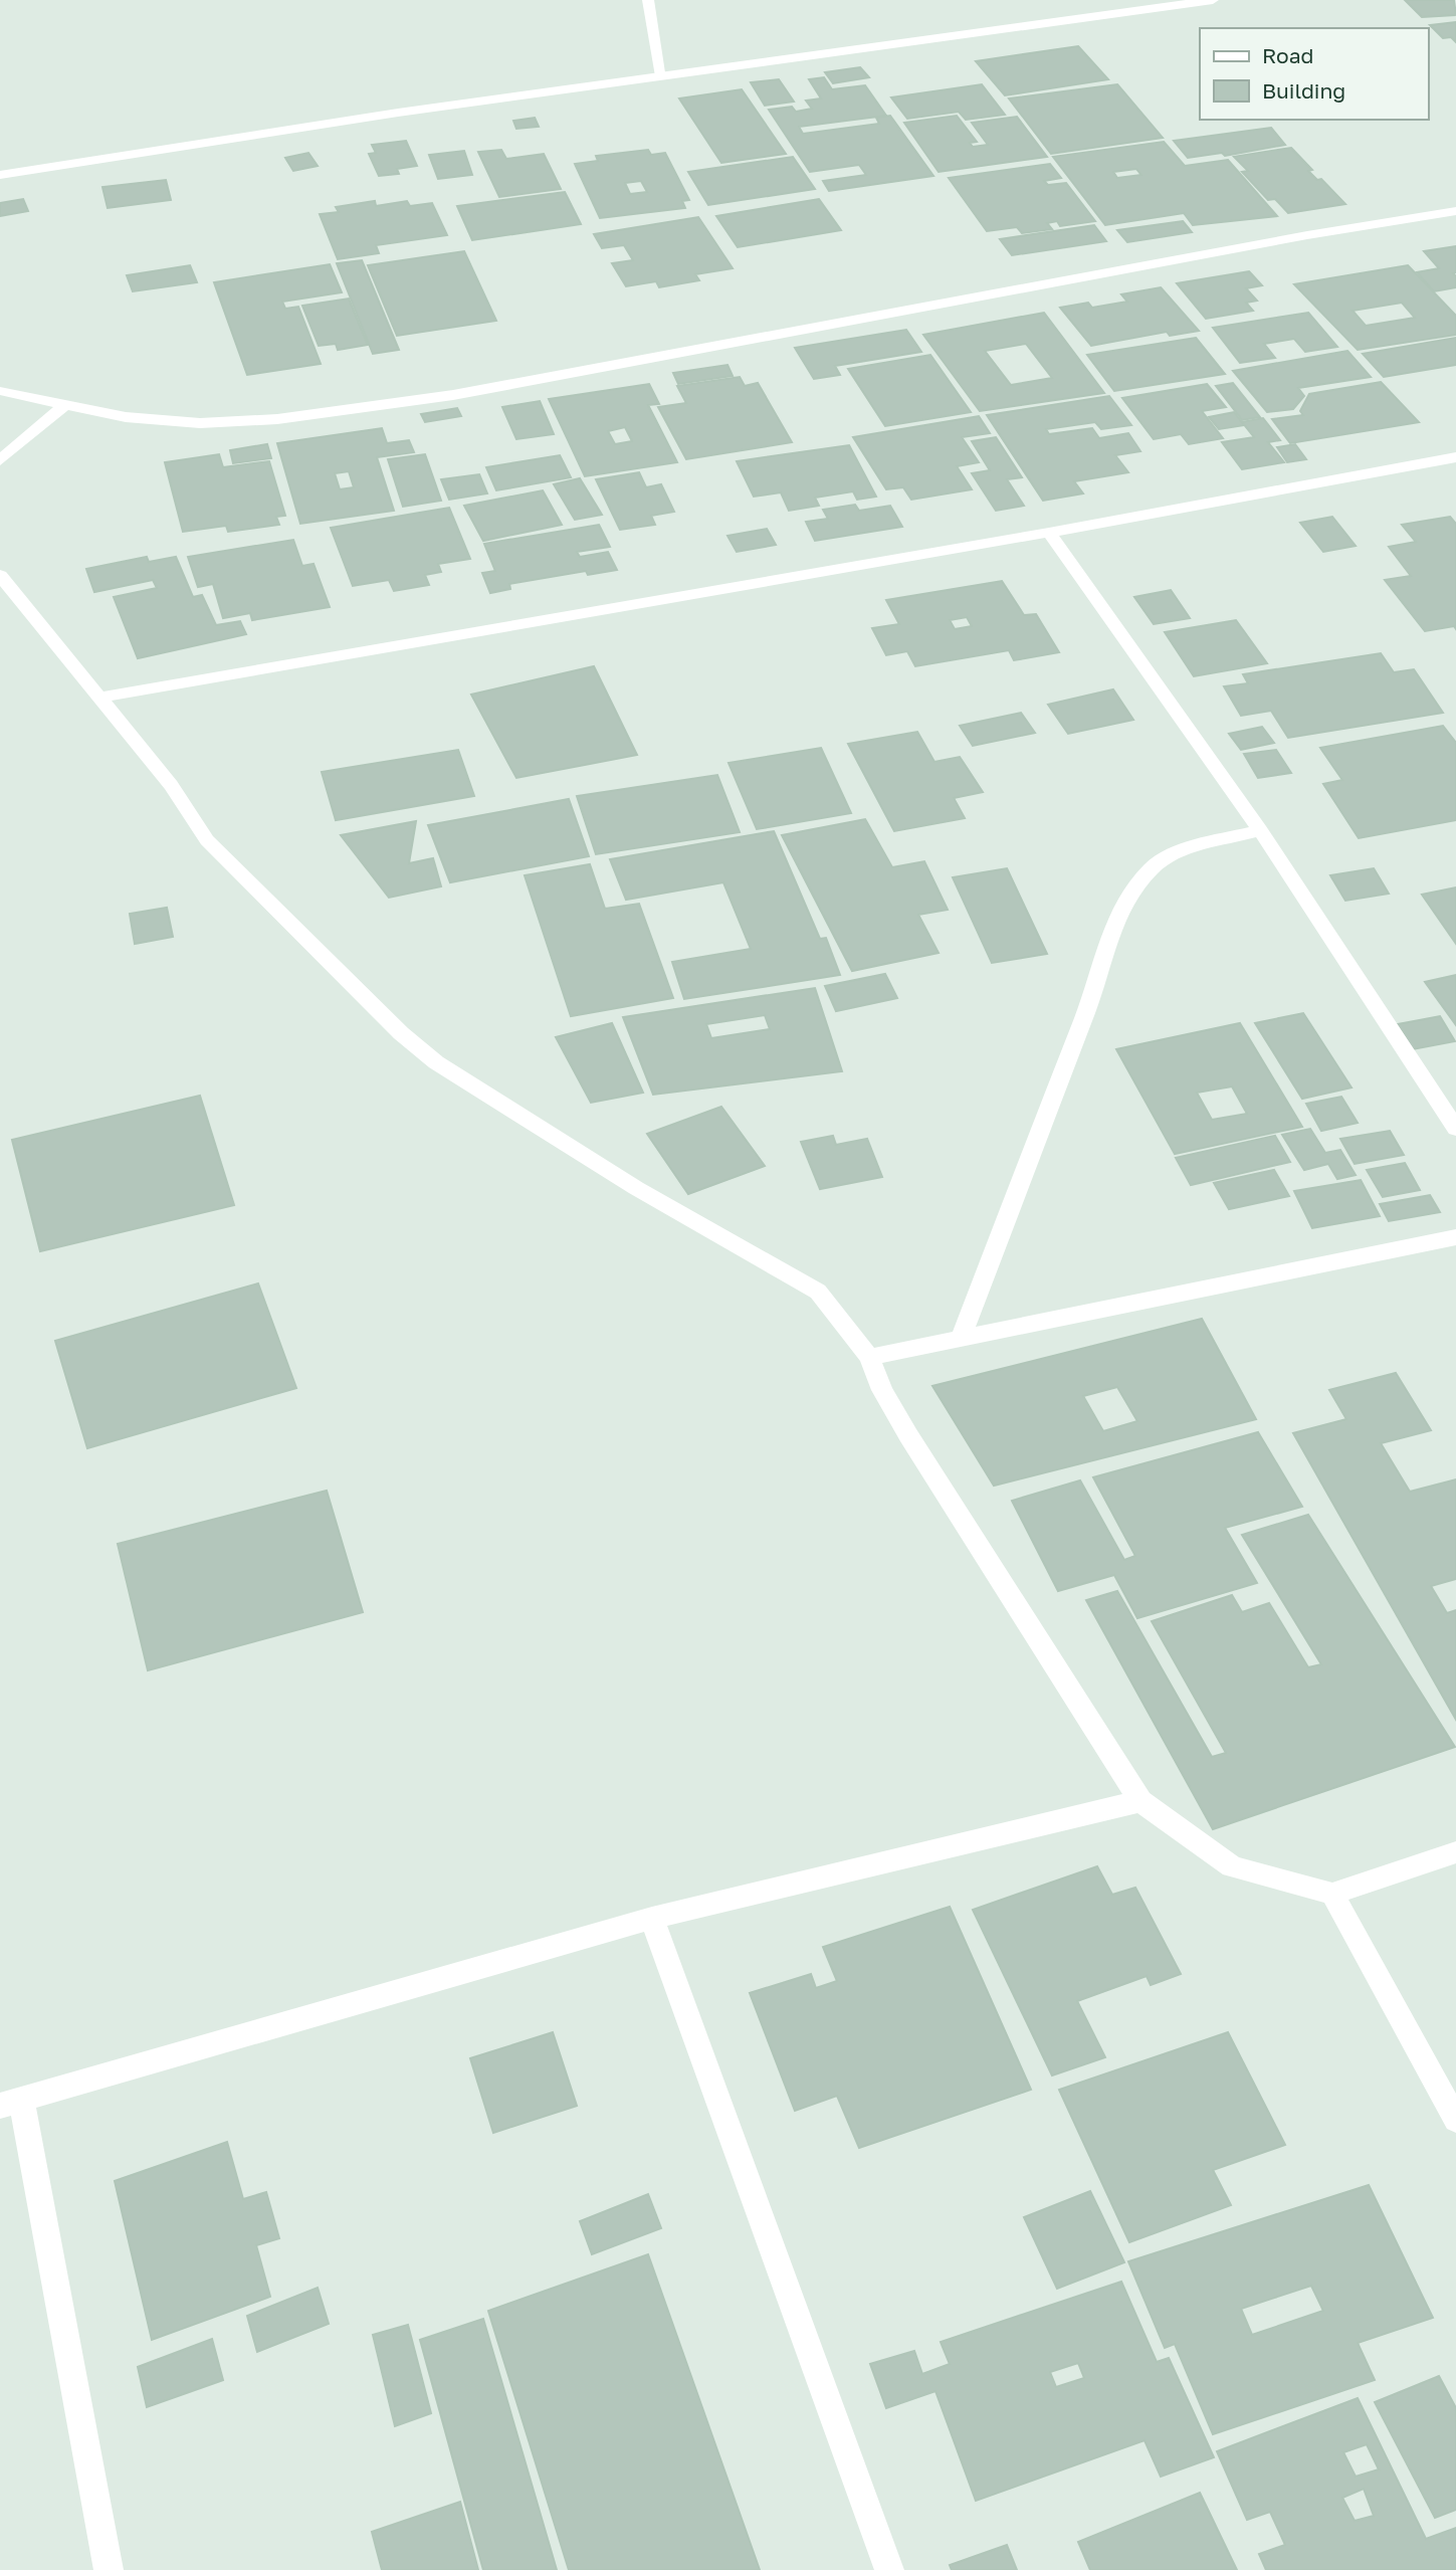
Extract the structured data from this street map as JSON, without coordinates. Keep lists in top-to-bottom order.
{
  "legend": ["Road", "Building"]
}
